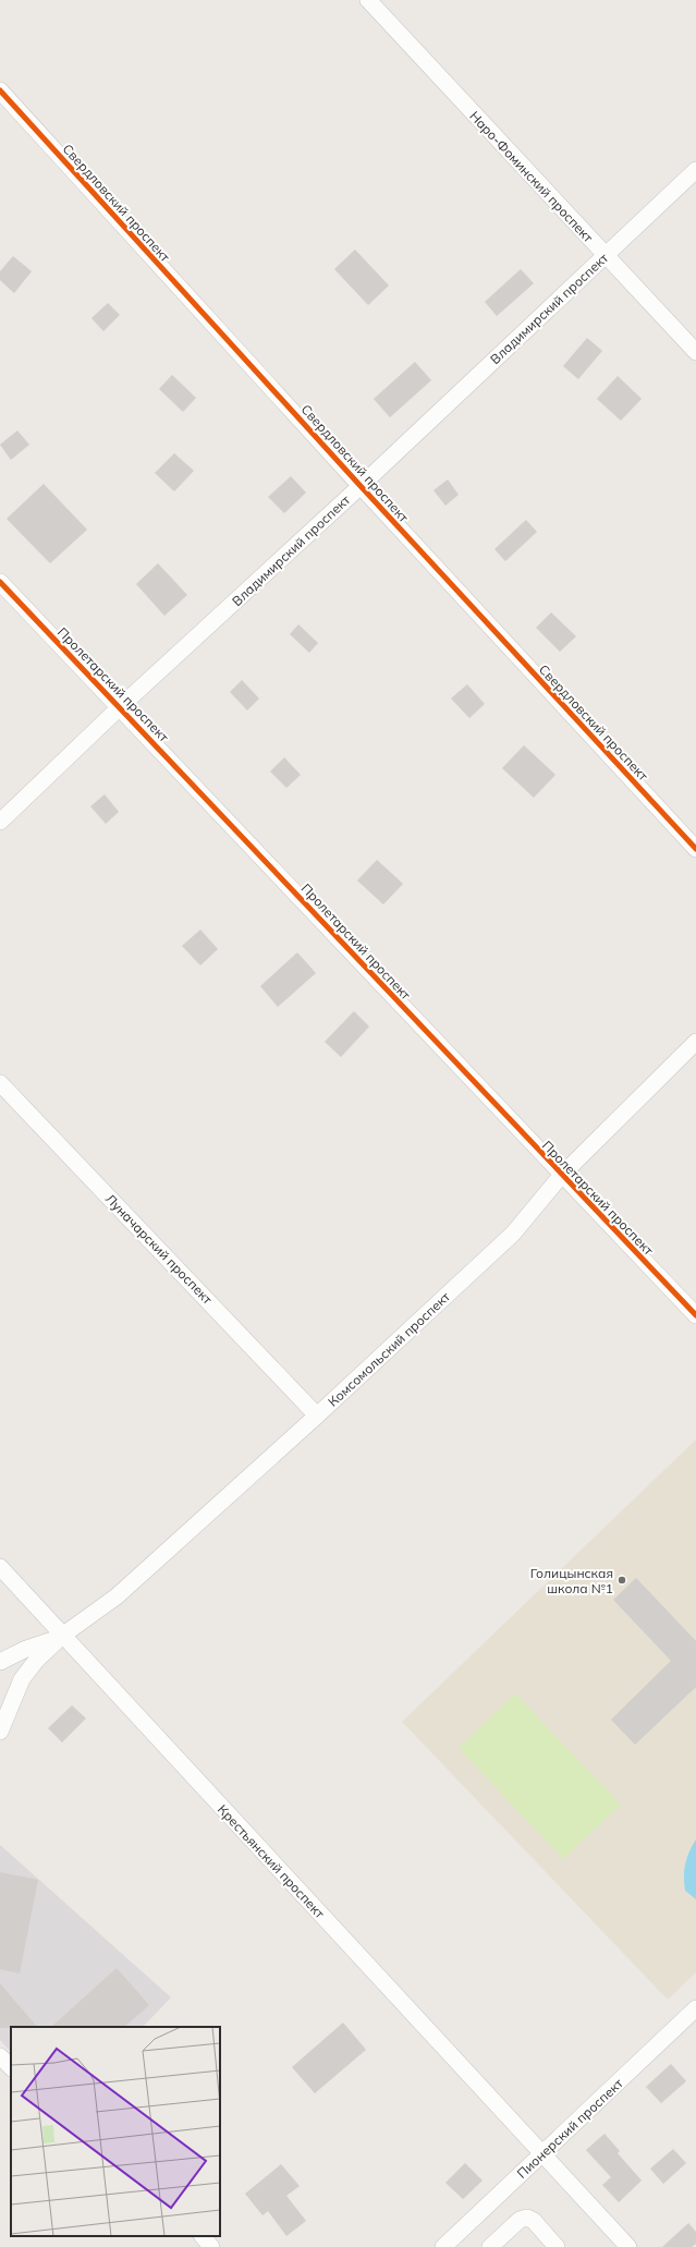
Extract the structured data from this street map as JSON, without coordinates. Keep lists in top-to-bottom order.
{
  "streets": {
    "street": [
      "Наро-Фоминский проспект",
      "Свердловский проспект",
      "Владимирский проспект",
      "Пролетарский проспект",
      "Луначарский проспект",
      "Комсомольский проспект",
      "Крестьянский проспект",
      "Пионерский проспект"
    ]
  },
  "crossings": [
    ["Наро-Фоминский проспект", "Владимирский проспект"],
    ["Свердловский проспект", "Владимирский проспект"],
    ["Владимирский проспект", "Пролетарский проспект"],
    ["Пролетарский проспект", "Комсомольский проспект"],
    ["Луначарский проспект", "Комсомольский проспект"],
    ["Комсомольский проспект", "Крестьянский проспект"],
    ["Крестьянский проспект", "Пионерский проспект"]
  ],
  "places": ["Голицынская школа №1"]
}
